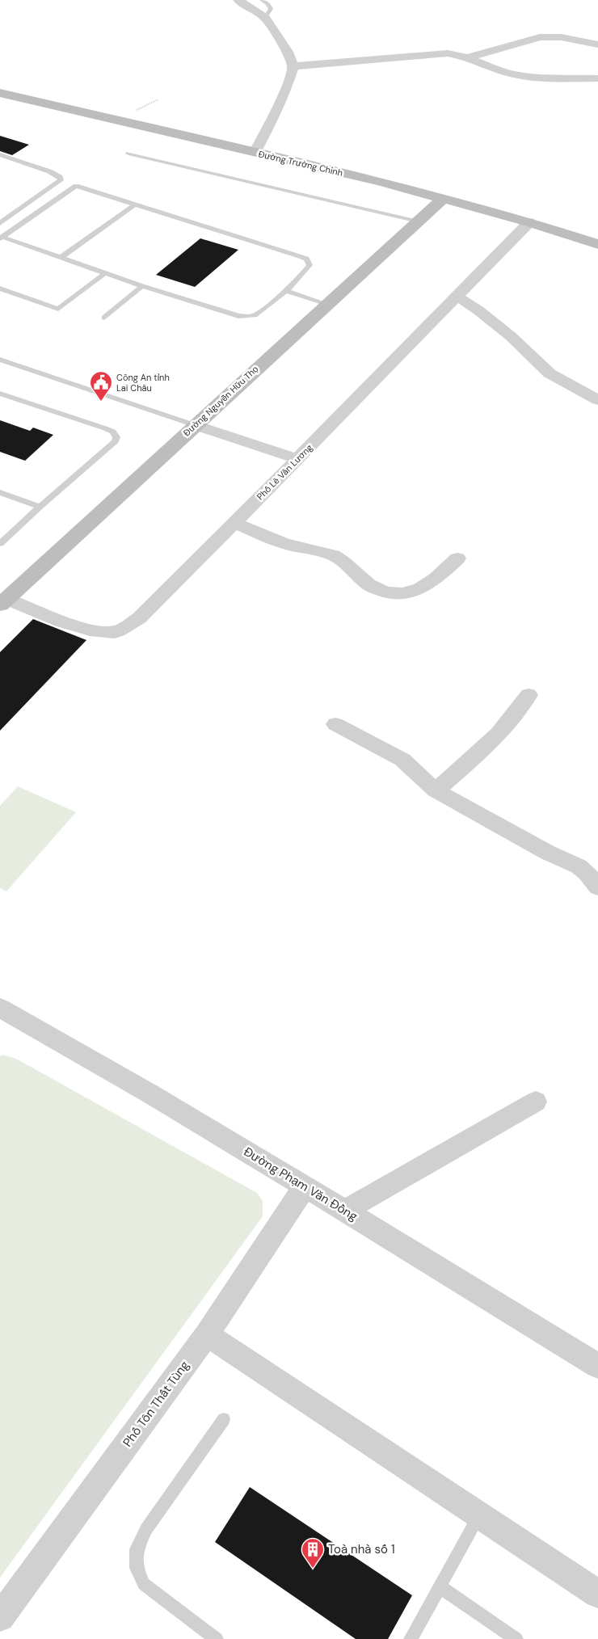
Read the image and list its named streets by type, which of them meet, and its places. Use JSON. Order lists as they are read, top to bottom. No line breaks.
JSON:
{"streets":{"street":["Đường Trường Chinh","Đường Nguyễn Hữu Thọ","Phố Lê Văn Lương","Đường Phạm Văn Đồng","Phố Tôn Thất Tùng"]},"crossings":[["Đường Trường Chinh","Đường Nguyễn Hữu Thọ"],["Đường Trường Chinh","Phố Lê Văn Lương"],["Đường Nguyễn Hữu Thọ","Phố Lê Văn Lương"],["Đường Phạm Văn Đồng","Phố Tôn Thất Tùng"]],"places":{"public building":["Công An tỉnh Lai Châu"],"building":["Toà nhà số 1"]}}
